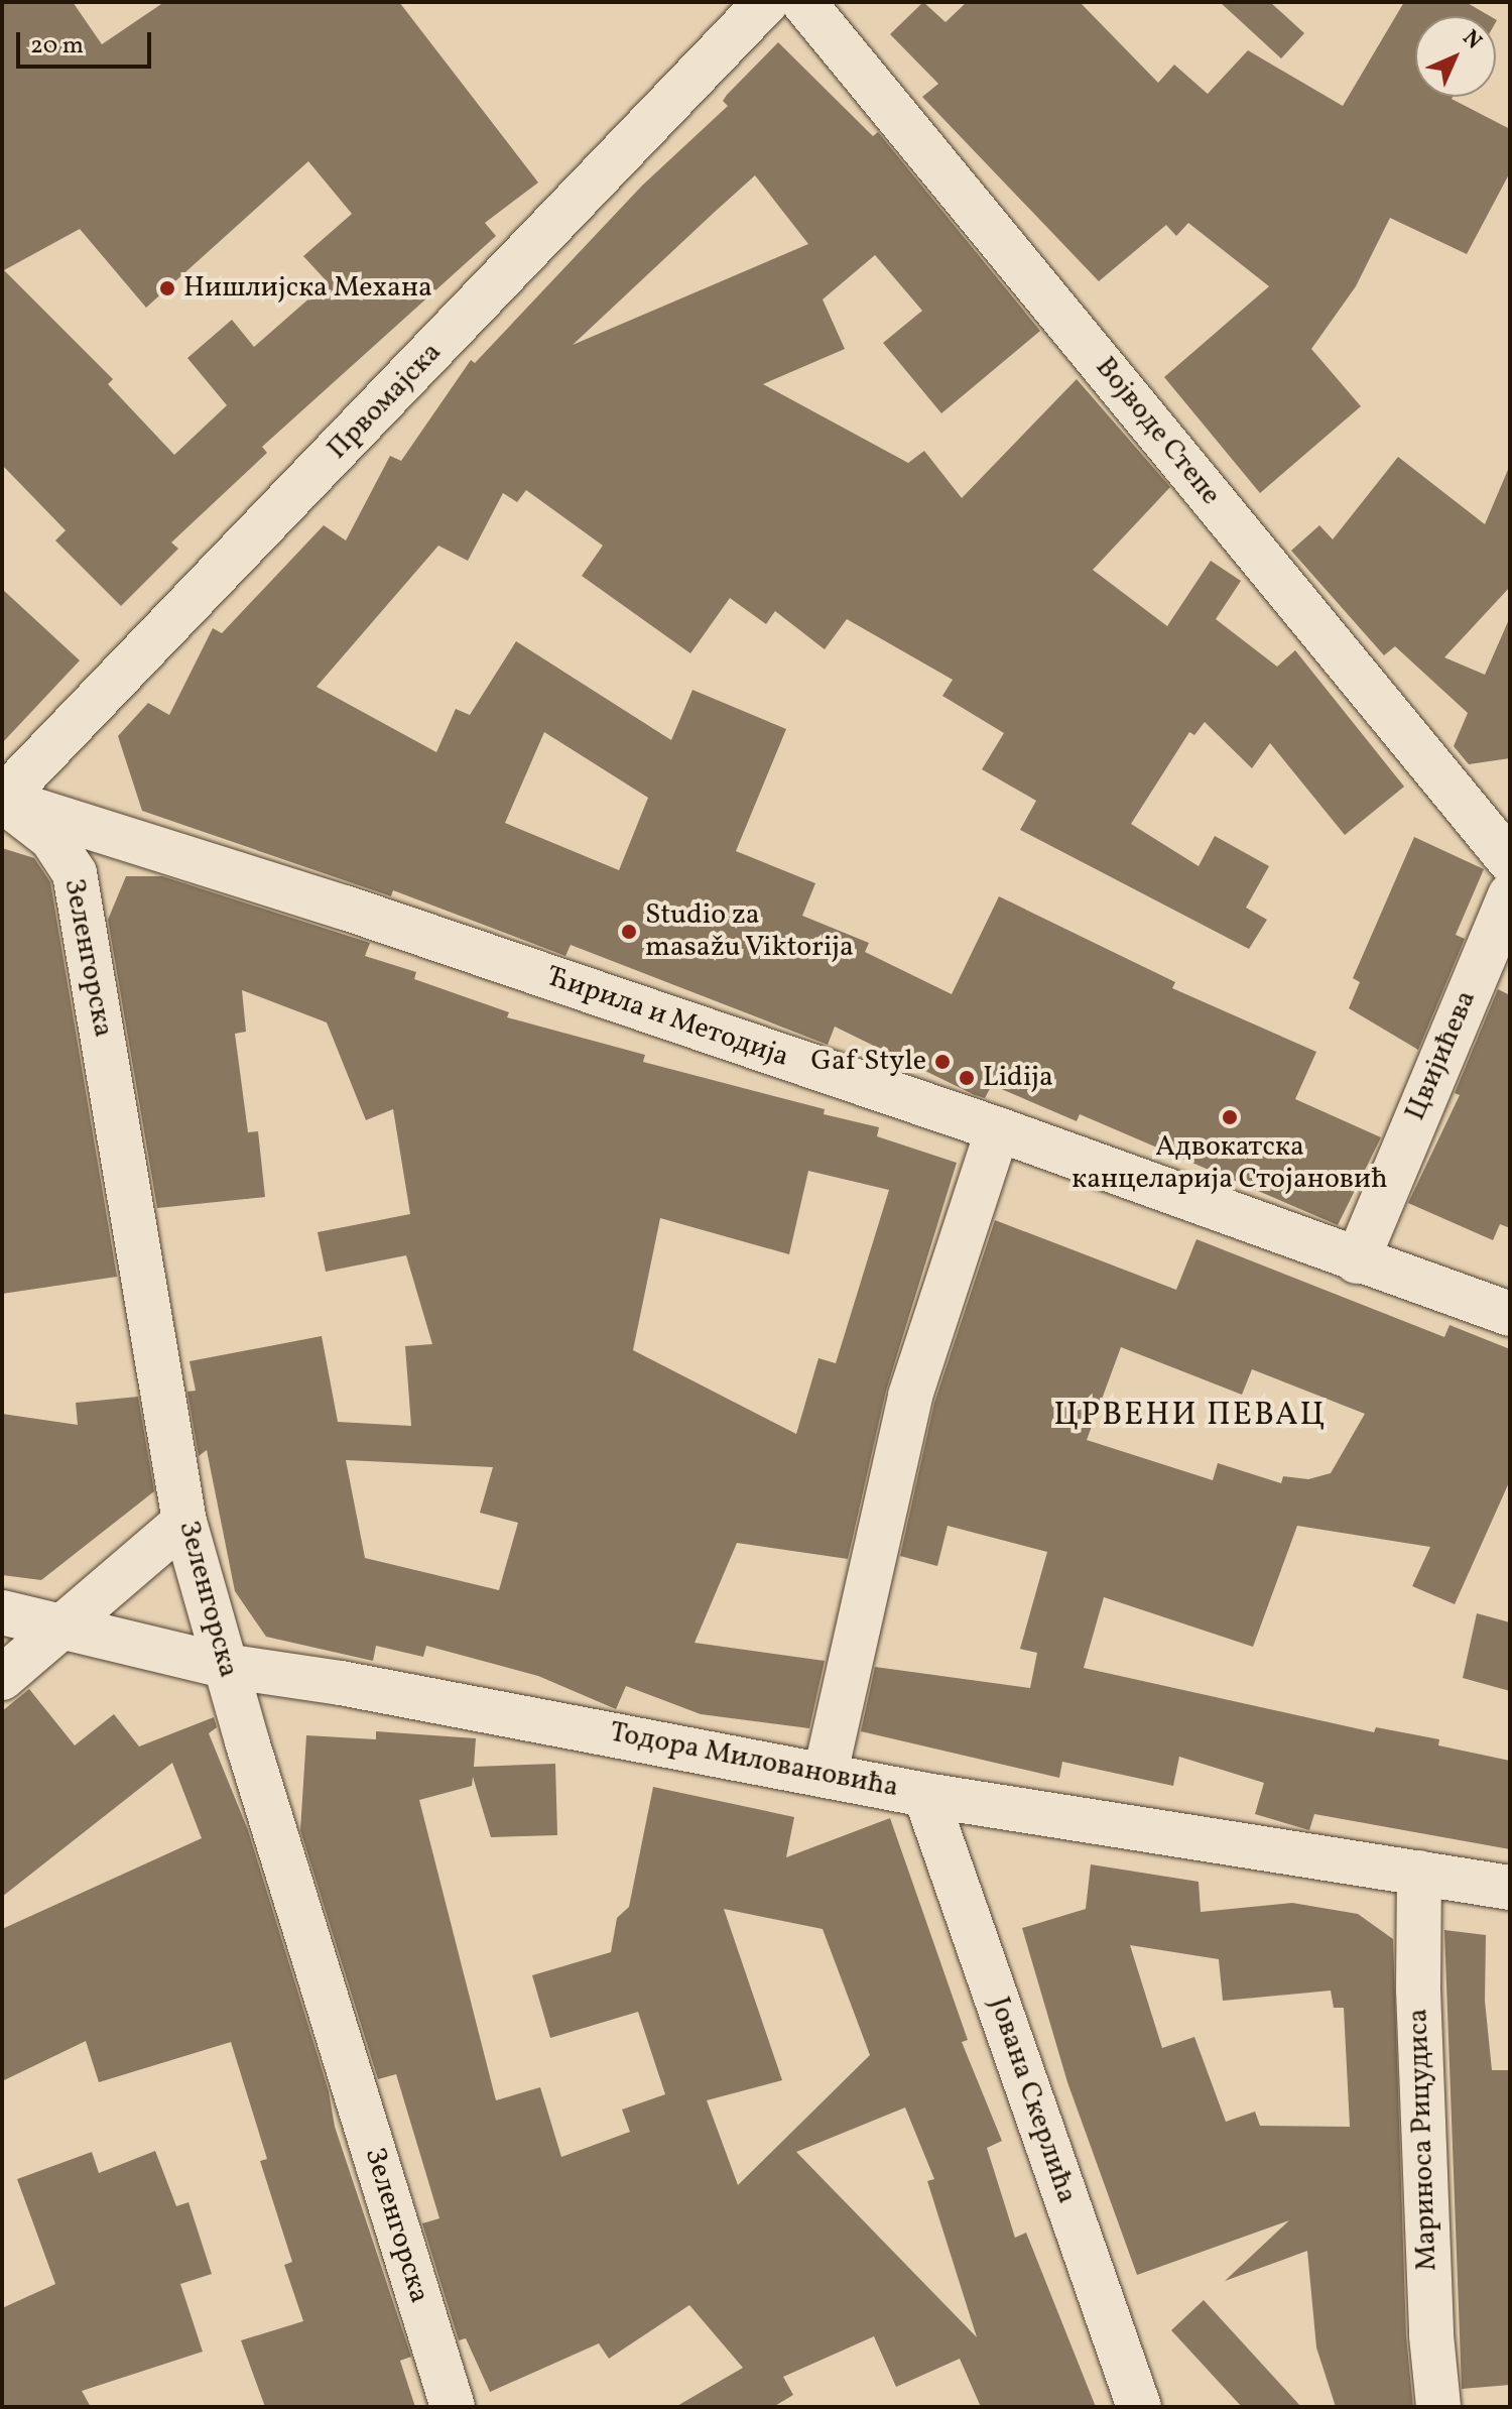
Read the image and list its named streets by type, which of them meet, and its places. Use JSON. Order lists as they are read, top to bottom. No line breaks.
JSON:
{"streets":{"street":["Првомајска","Војводе Степе","Зеленгорска","Ћирила и Методија","Цвијићева","Тодора Миловановића","Јована Скерлића","Мариноса Рицудиса"]},"crossings":[["Првомајска","Зеленгорска"],["Првомајска","Ћирила и Методија"],["Зеленгорска","Ћирила и Методија"],["Зеленгорска","Тодора Миловановића"],["Ћирила и Методија","Цвијићева"],["Тодора Миловановића","Јована Скерлића"],["Тодора Миловановића","Мариноса Рицудиса"]],"districts":["ЦРВЕНИ ПЕВАЦ"],"places":["Нишлијска Механа","Studio za masažu Viktorija","Gaf Style","Lidija","Адвокатска канцеларија Стојановић"],"scale_bar":"20 m","north":"top right"}
